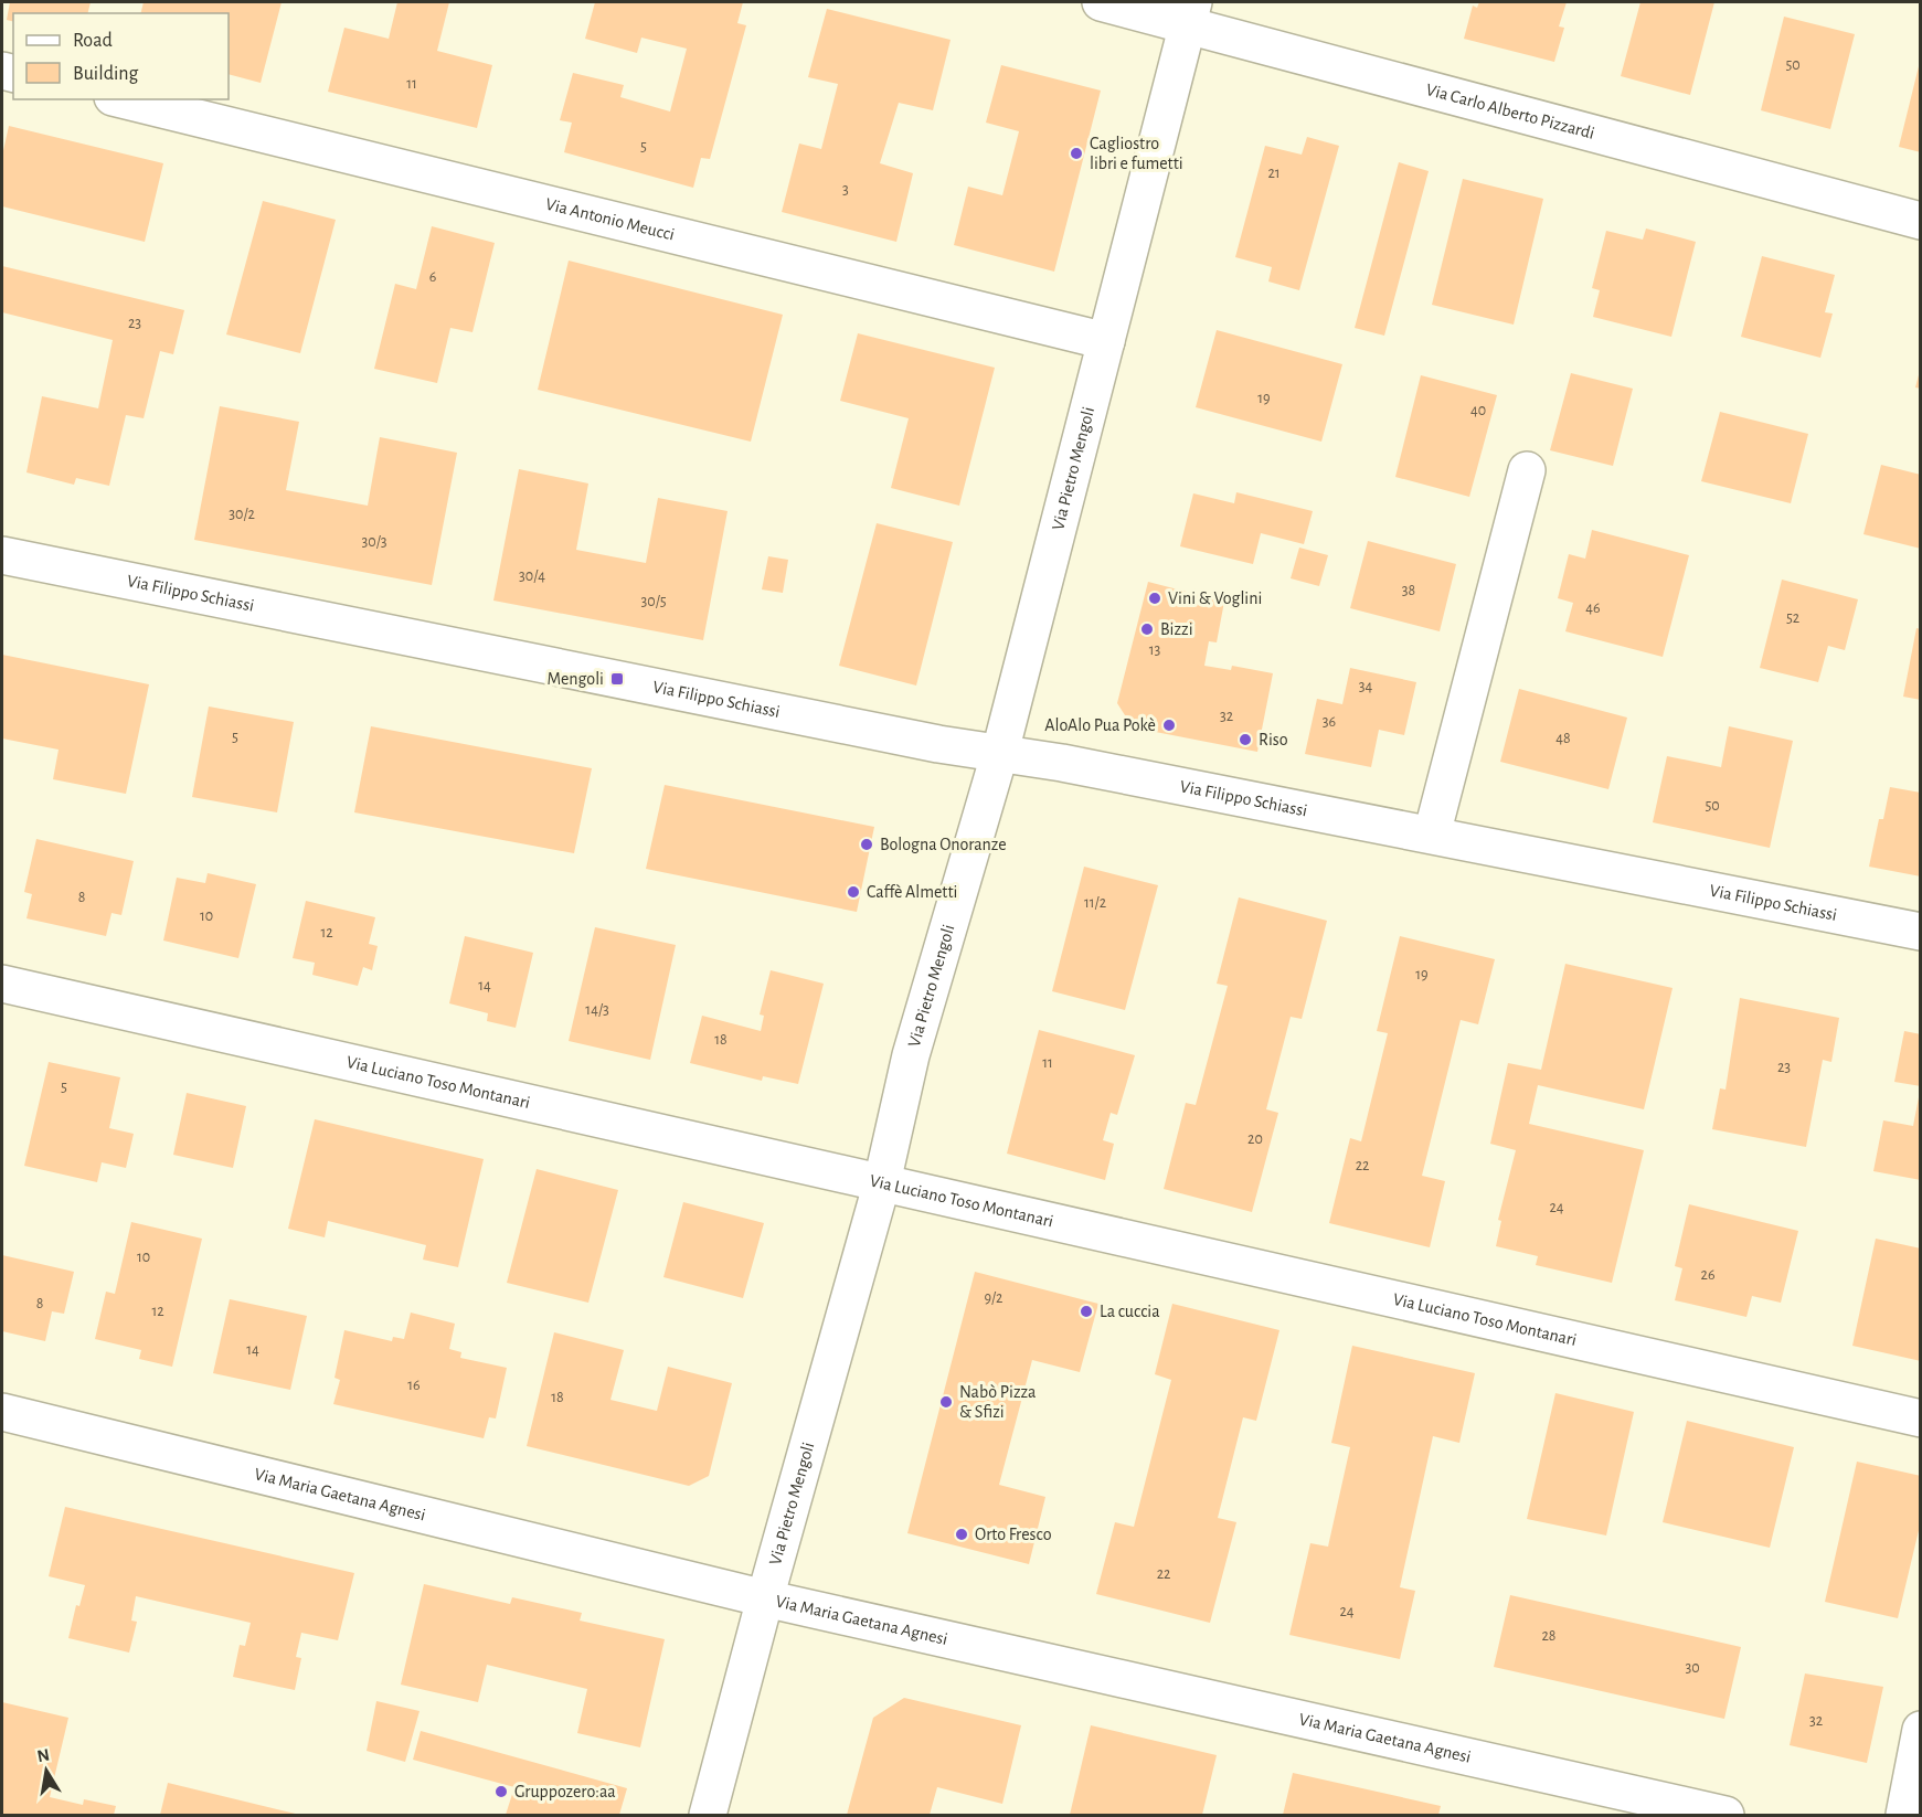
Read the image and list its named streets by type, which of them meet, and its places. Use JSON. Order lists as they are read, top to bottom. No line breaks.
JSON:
{"streets":{"street":["Via Carlo Alberto Pizzardi","Via Antonio Meucci","Via Pietro Mengoli","Via Filippo Schiassi","Via Luciano Toso Montanari","Via Maria Gaetana Agnesi"]},"crossings":[["Via Carlo Alberto Pizzardi","Via Pietro Mengoli"],["Via Antonio Meucci","Via Pietro Mengoli"],["Via Pietro Mengoli","Via Filippo Schiassi"],["Via Pietro Mengoli","Via Luciano Toso Montanari"],["Via Pietro Mengoli","Via Maria Gaetana Agnesi"]],"places":{"other":["Cagliostro libri e fumetti","Vini & Voglini","Bizzi","AloAlo Pua Pokè","Riso","Bologna Onoranze","Caffè Almetti","La cuccia","Nabò Pizza & Sfizi","Orto Fresco","Gruppozero:aa"],"transit":["Mengoli"]},"house_numbers":["50","11","5","21","3","6","23","19","40","30/2","30/3","30/4","38","30/5","46","52","13","34","32","36","5","48","50","8","11/2","10","12","19","14","14/3","18","11","23","5","20","22","24","10","26","9/2","8","12","14","16","18","22","24","28","30","32"],"legend":["Road","Building"],"north":"top"}
